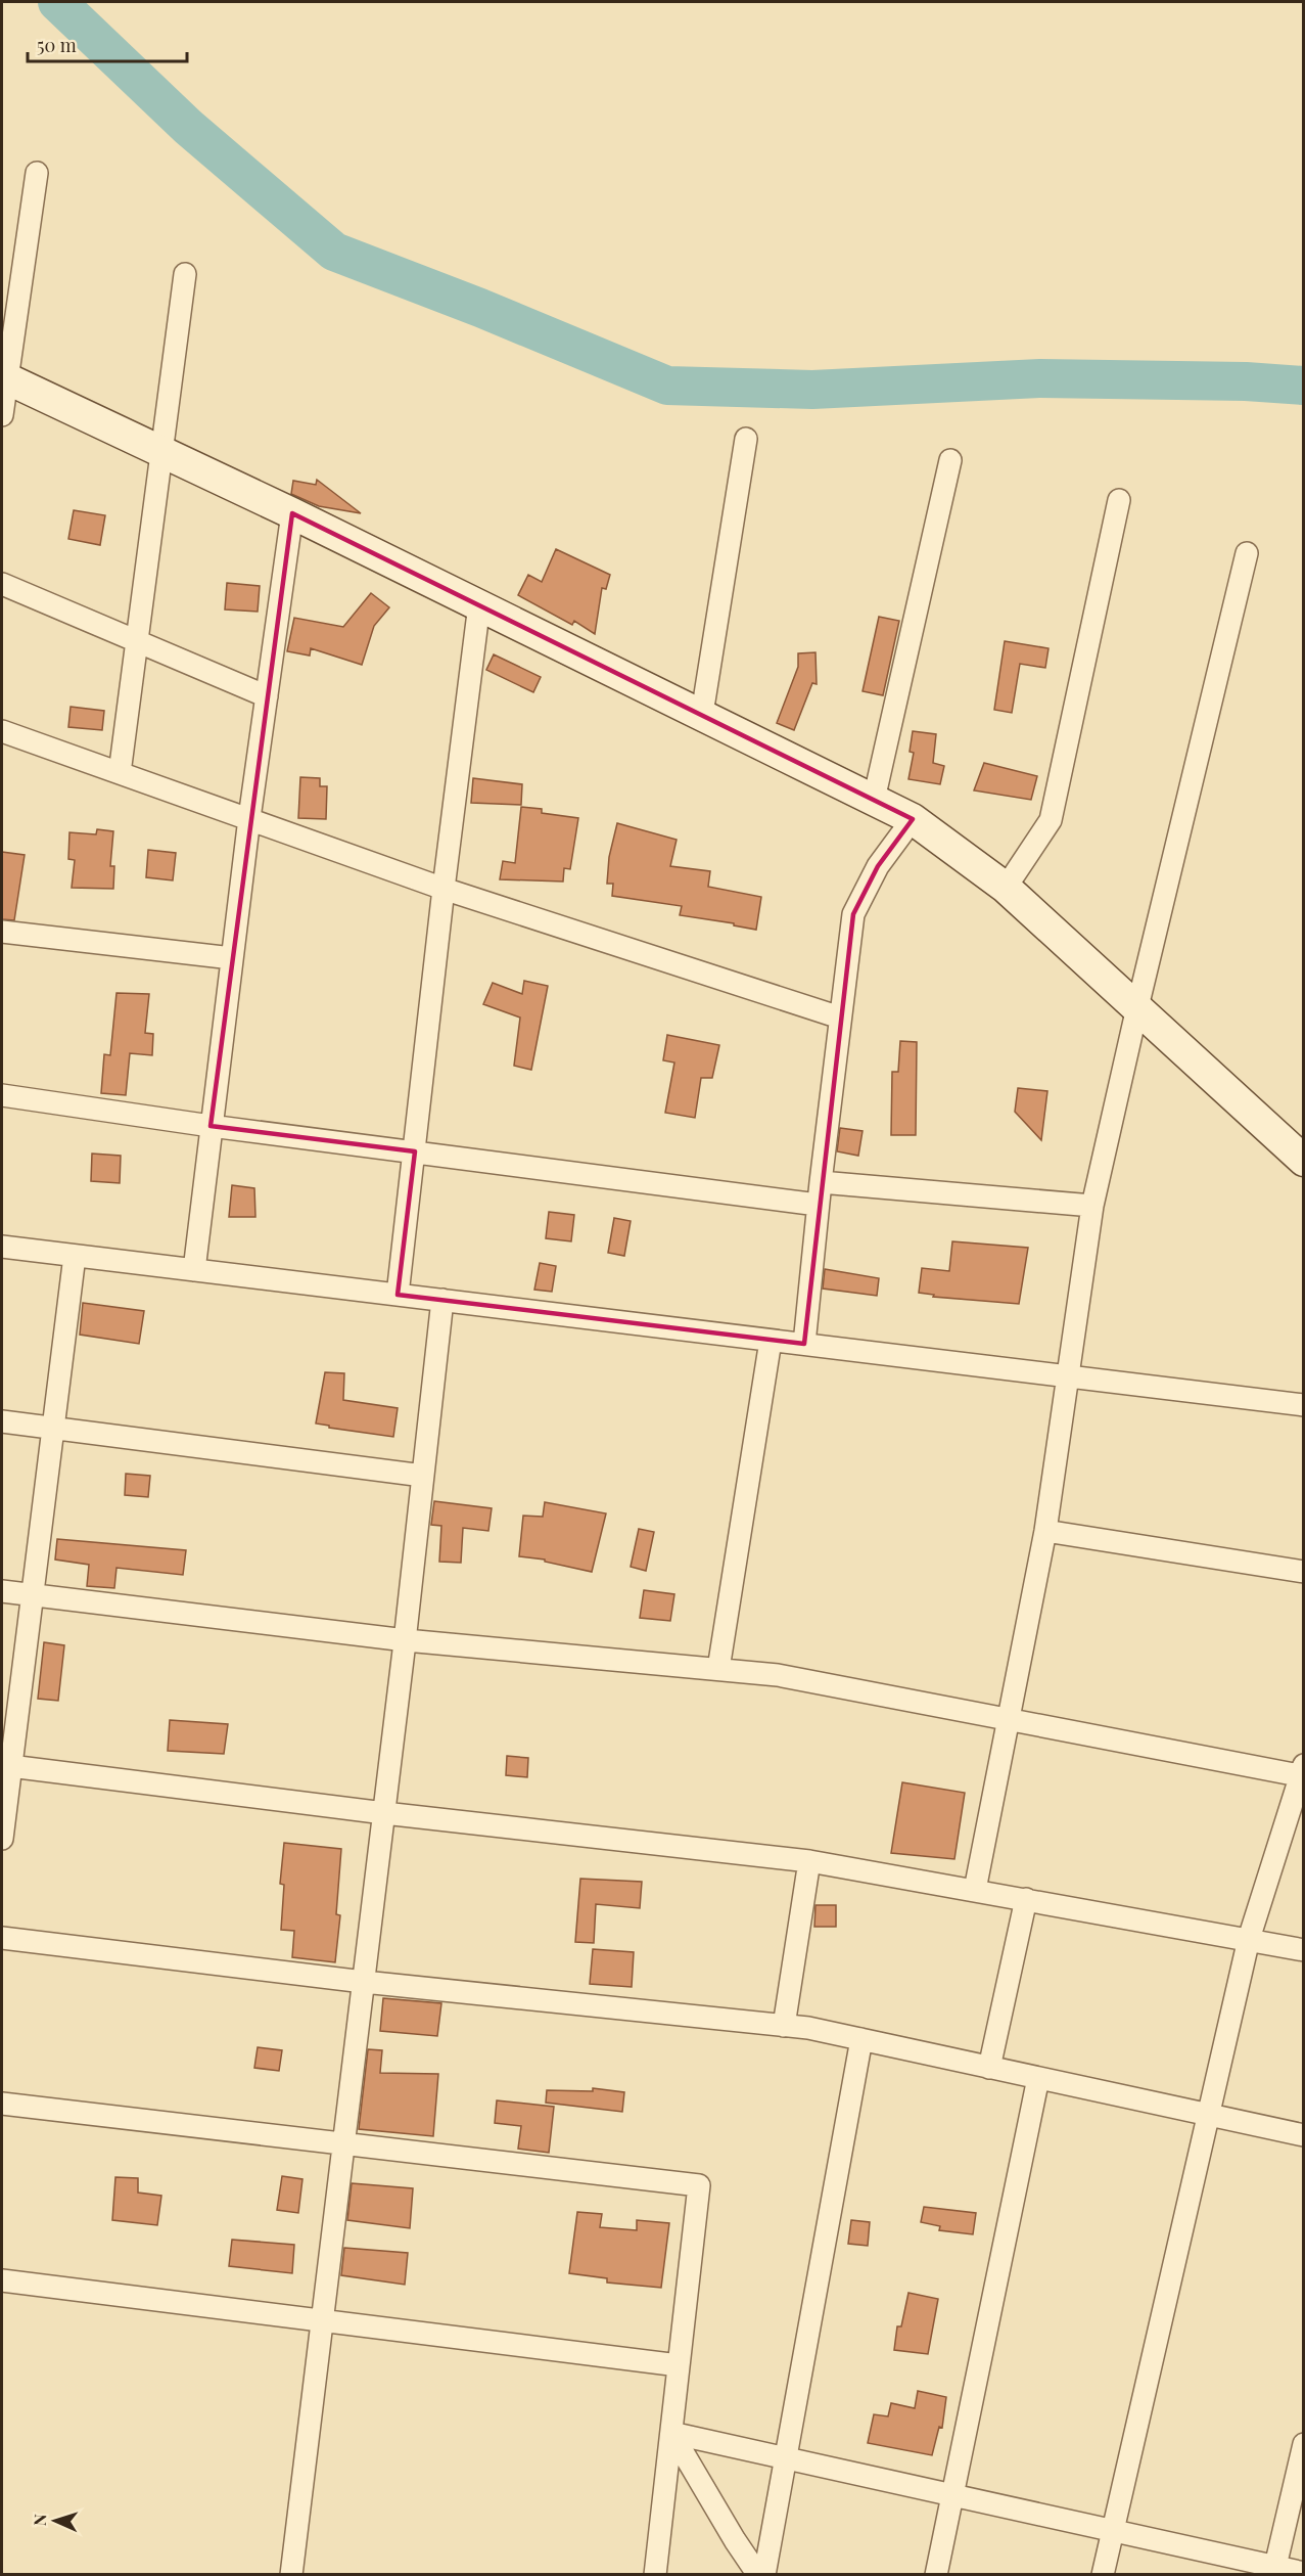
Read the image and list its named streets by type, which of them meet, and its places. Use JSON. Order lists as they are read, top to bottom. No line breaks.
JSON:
{"scale_bar":"50 m","north":"left"}
